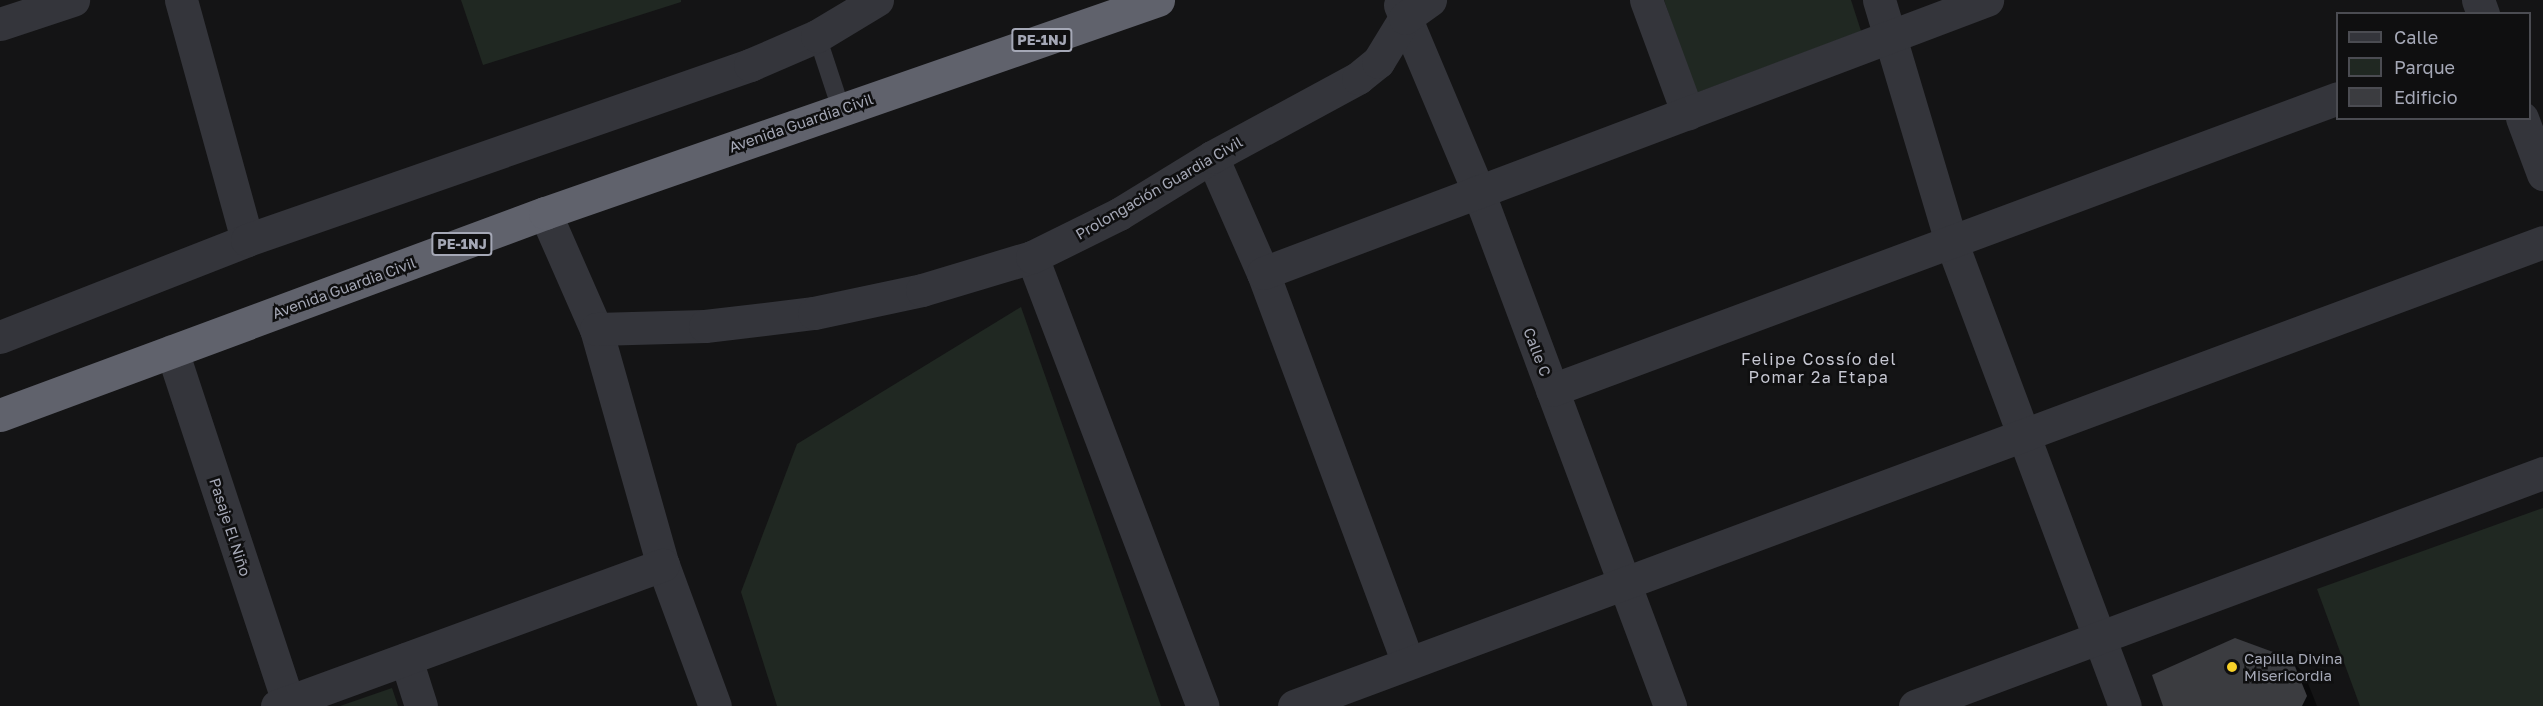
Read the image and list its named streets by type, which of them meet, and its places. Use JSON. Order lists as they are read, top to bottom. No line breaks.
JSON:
{"streets":{"highway":["PE-1NJ","Avenida Guardia Civil"],"street":["Prolongación Guardia Civil","Calle C","Pasaje El Niño"]},"crossings":[["Avenida Guardia Civil","Pasaje El Niño"],["Prolongación Guardia Civil","Calle C"]],"districts":["Felipe Cossío del Pomar 2ª Etapa"],"places":["Capilla Divina Misericordia"],"legend":["Calle","Parque","Edificio"]}
